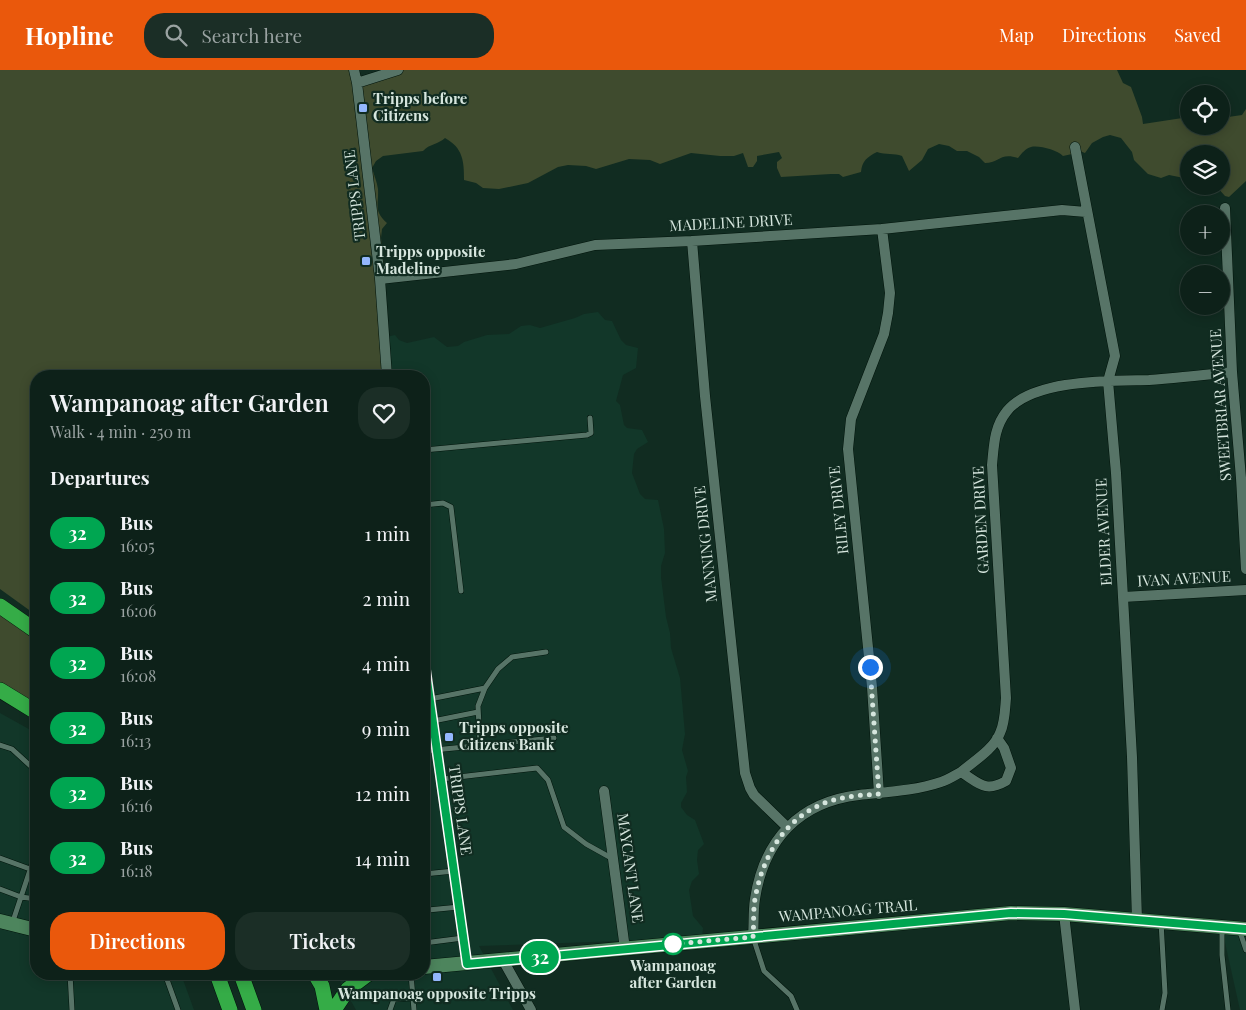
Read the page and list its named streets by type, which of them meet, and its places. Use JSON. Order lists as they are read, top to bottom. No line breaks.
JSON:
{"streets":{"main road":["WAMPANOAG TRAIL"],"street":["TRIPPS LANE","MADELINE DRIVE","SWEETBRIAR AVENUE","RILEY DRIVE","GARDEN DRIVE","ELDER AVENUE","MANNING DRIVE","IVAN AVENUE","MAYCANT LANE"]},"crossings":[["TRIPPS LANE","MADELINE DRIVE"],["TRIPPS LANE","WAMPANOAG TRAIL"],["MADELINE DRIVE","RILEY DRIVE"],["MADELINE DRIVE","ELDER AVENUE"],["MADELINE DRIVE","MANNING DRIVE"],["SWEETBRIAR AVENUE","GARDEN DRIVE"],["RILEY DRIVE","GARDEN DRIVE"],["GARDEN DRIVE","ELDER AVENUE"],["GARDEN DRIVE","MANNING DRIVE"],["GARDEN DRIVE","WAMPANOAG TRAIL"],["ELDER AVENUE","IVAN AVENUE"],["ELDER AVENUE","WAMPANOAG TRAIL"],["MAYCANT LANE","WAMPANOAG TRAIL"]],"places":{"transit":["Tripps before Citizens","Tripps opposite Madeline","Tripps opposite Citizens Bank","Wampanoag opposite Tripps"],"other":["Wampanoag after Garden"]},"lines":["bus line 32"],"page":{"header":"Hopline","search":"Search here","nav":["Map","Directions","Saved"],"on_map":"32","map_buttons":["+","−"],"heading":[["Wampanoag after Garden","Walk · 4 min · 250 m"],"Departures"],"list":[{"mark":"32","name":"Bus","note":"16:05","value":"1 min"},{"mark":"32","name":"Bus","note":"16:06","value":"2 min"},{"mark":"32","name":"Bus","note":"16:08","value":"4 min"},{"mark":"32","name":"Bus","note":"16:13","value":"9 min"},{"mark":"32","name":"Bus","note":"16:16","value":"12 min"},{"mark":"32","name":"Bus","note":"16:18","value":"14 min"}],"buttons":["Directions","Tickets"]}}
